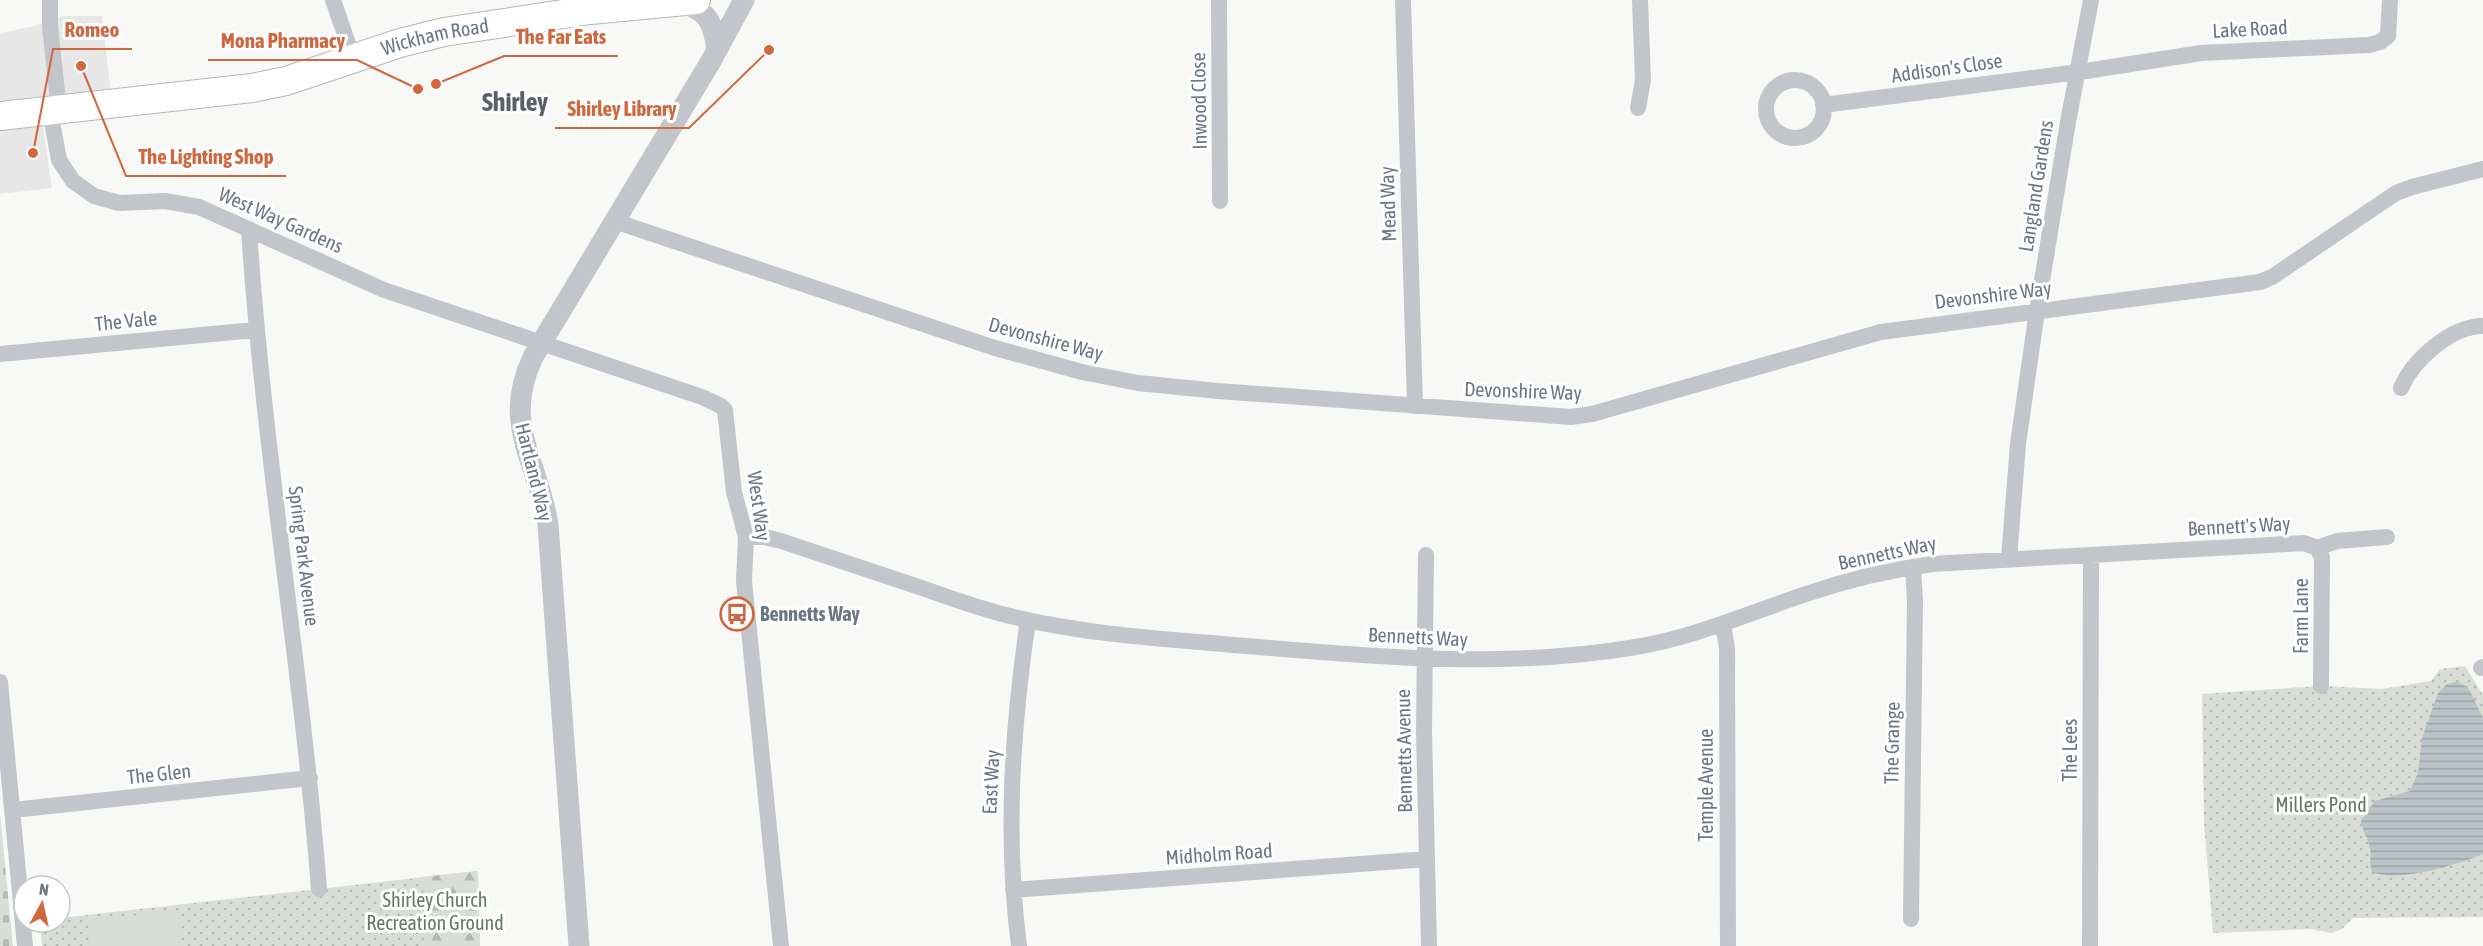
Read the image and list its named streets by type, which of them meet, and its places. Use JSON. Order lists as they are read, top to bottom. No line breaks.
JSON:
{"streets":{"highway":["Wickham Road"],"street":["Lake Road","Addison's Close","Inwood Close","Langland Gardens","Mead Way","West Way Gardens","Devonshire Way","The Vale","Hartland Way","West Way","Bennett's Way","Bennetts Way","Spring Park Avenue","Farm Lane","The Grange","The Lees","Bennetts Avenue","The Glen","East Way","Temple Avenue","Midholm Road"]},"crossings":[["Lake Road","Addison's Close"],["Lake Road","Langland Gardens"],["Wickham Road","West Way Gardens"],["Addison's Close","Langland Gardens"],["Langland Gardens","Devonshire Way"],["Langland Gardens","Bennetts Way"],["Mead Way","Devonshire Way"],["West Way Gardens","Hartland Way"],["West Way Gardens","West Way"],["West Way Gardens","Spring Park Avenue"],["Devonshire Way","Hartland Way"],["The Vale","Spring Park Avenue"],["Hartland Way","West Way"],["West Way","Bennetts Way"],["Bennett's Way","Bennetts Way"],["Bennett's Way","Farm Lane"],["Bennett's Way","The Lees"],["Bennetts Way","The Grange"],["Bennetts Way","The Lees"],["Bennetts Way","Bennetts Avenue"],["Bennetts Way","East Way"],["Bennetts Way","Temple Avenue"],["Spring Park Avenue","The Glen"],["Bennetts Avenue","Midholm Road"],["East Way","Midholm Road"]],"districts":["Shirley"],"parks":["Millers Pond","Shirley Church Recreation Ground"],"places":{"other":["Shirley Library","The Lighting Shop","The Far Eats","Mona Pharmacy","Romeo"],"bus stop":["Bennetts Way"]},"north":"top"}
